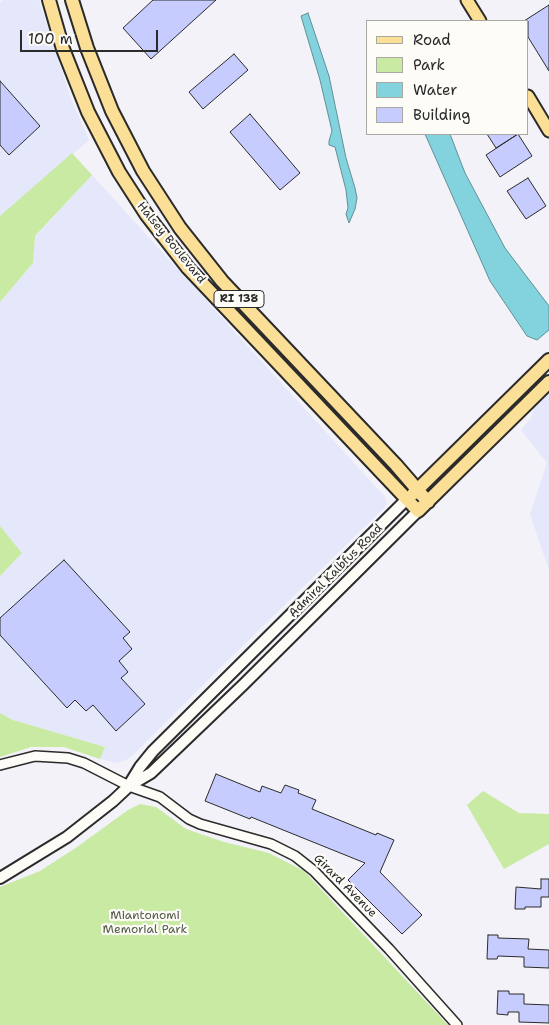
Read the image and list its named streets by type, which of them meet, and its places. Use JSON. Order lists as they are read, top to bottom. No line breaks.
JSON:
{"streets":{"highway":["Halsey Boulevard","RI 138","Admiral Kalbfus Road"],"street":["Girard Avenue"]},"crossings":[["Halsey Boulevard","Admiral Kalbfus Road"],["Admiral Kalbfus Road","Girard Avenue"]],"parks":["Miantonomi Memorial Park"],"legend":["Road","Park","Water","Building"],"scale_bar":"100 m"}
